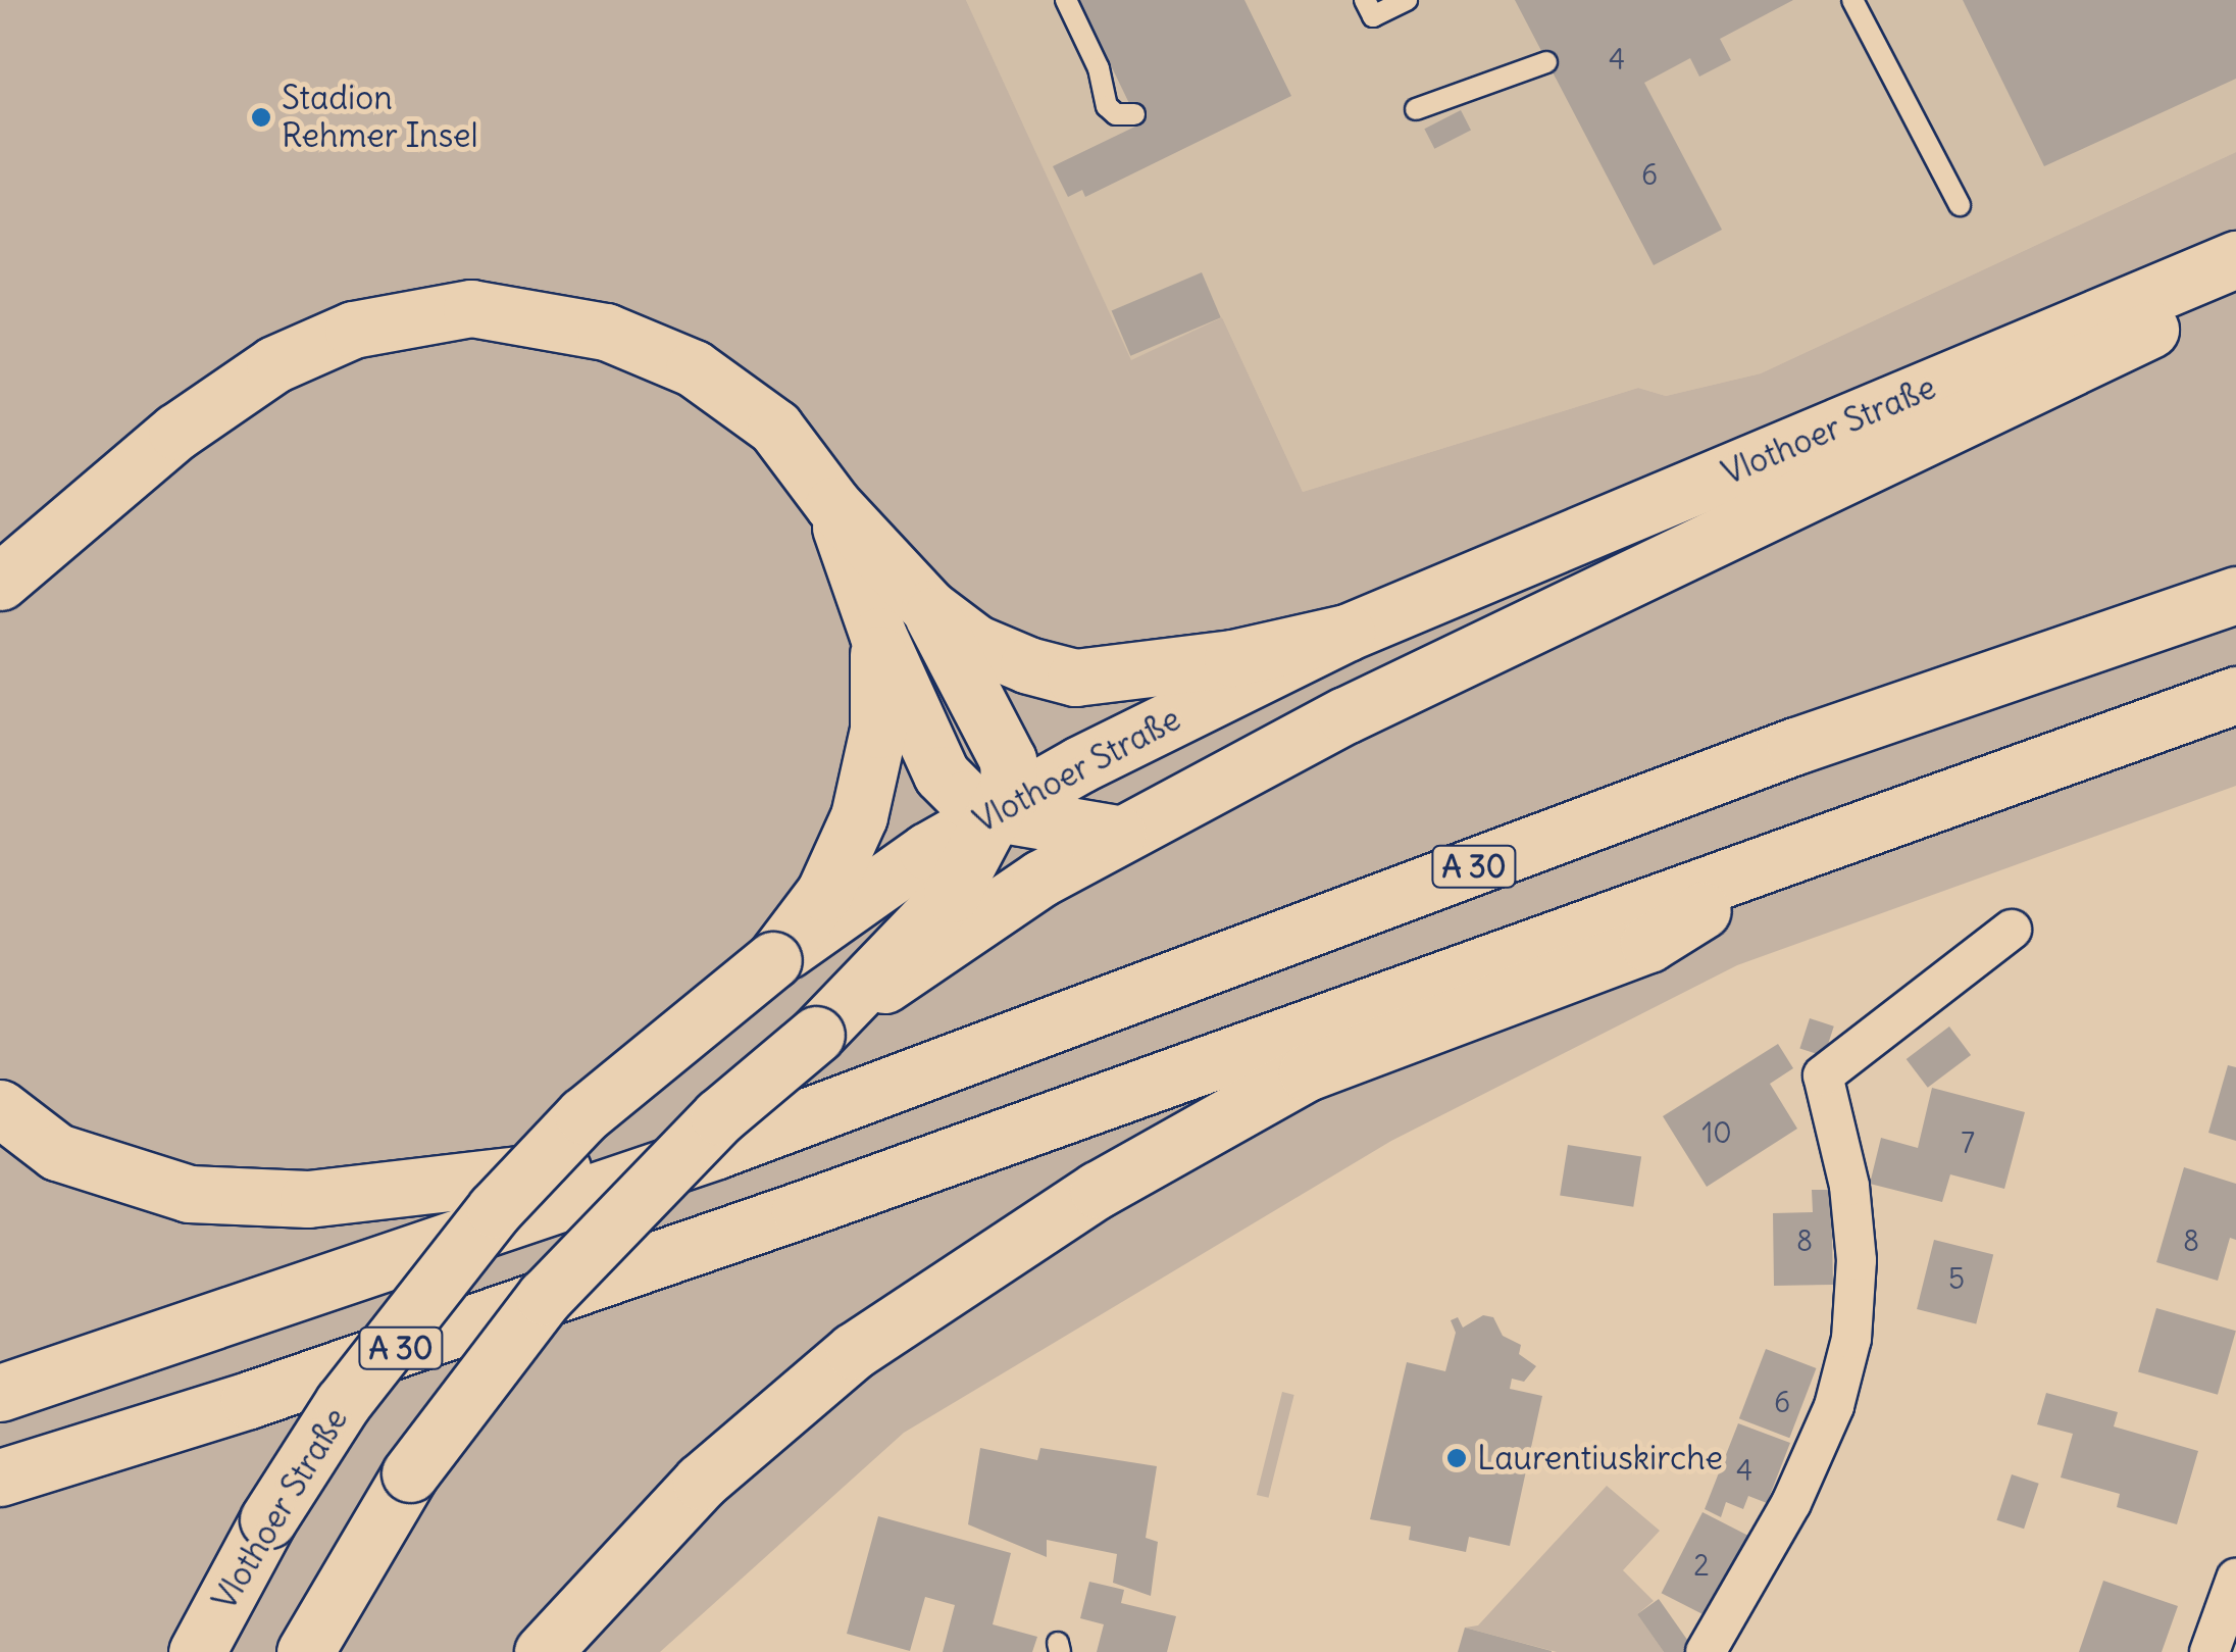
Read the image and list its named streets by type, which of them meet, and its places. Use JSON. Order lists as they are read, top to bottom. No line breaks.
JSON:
{"streets":{"main road":["Vlothoer Straße","A 30"]},"places":["Stadion Rehmer Insel","Laurentiuskirche"],"house_numbers":["4","6","10","7","8","8","5","6","4","2"]}
